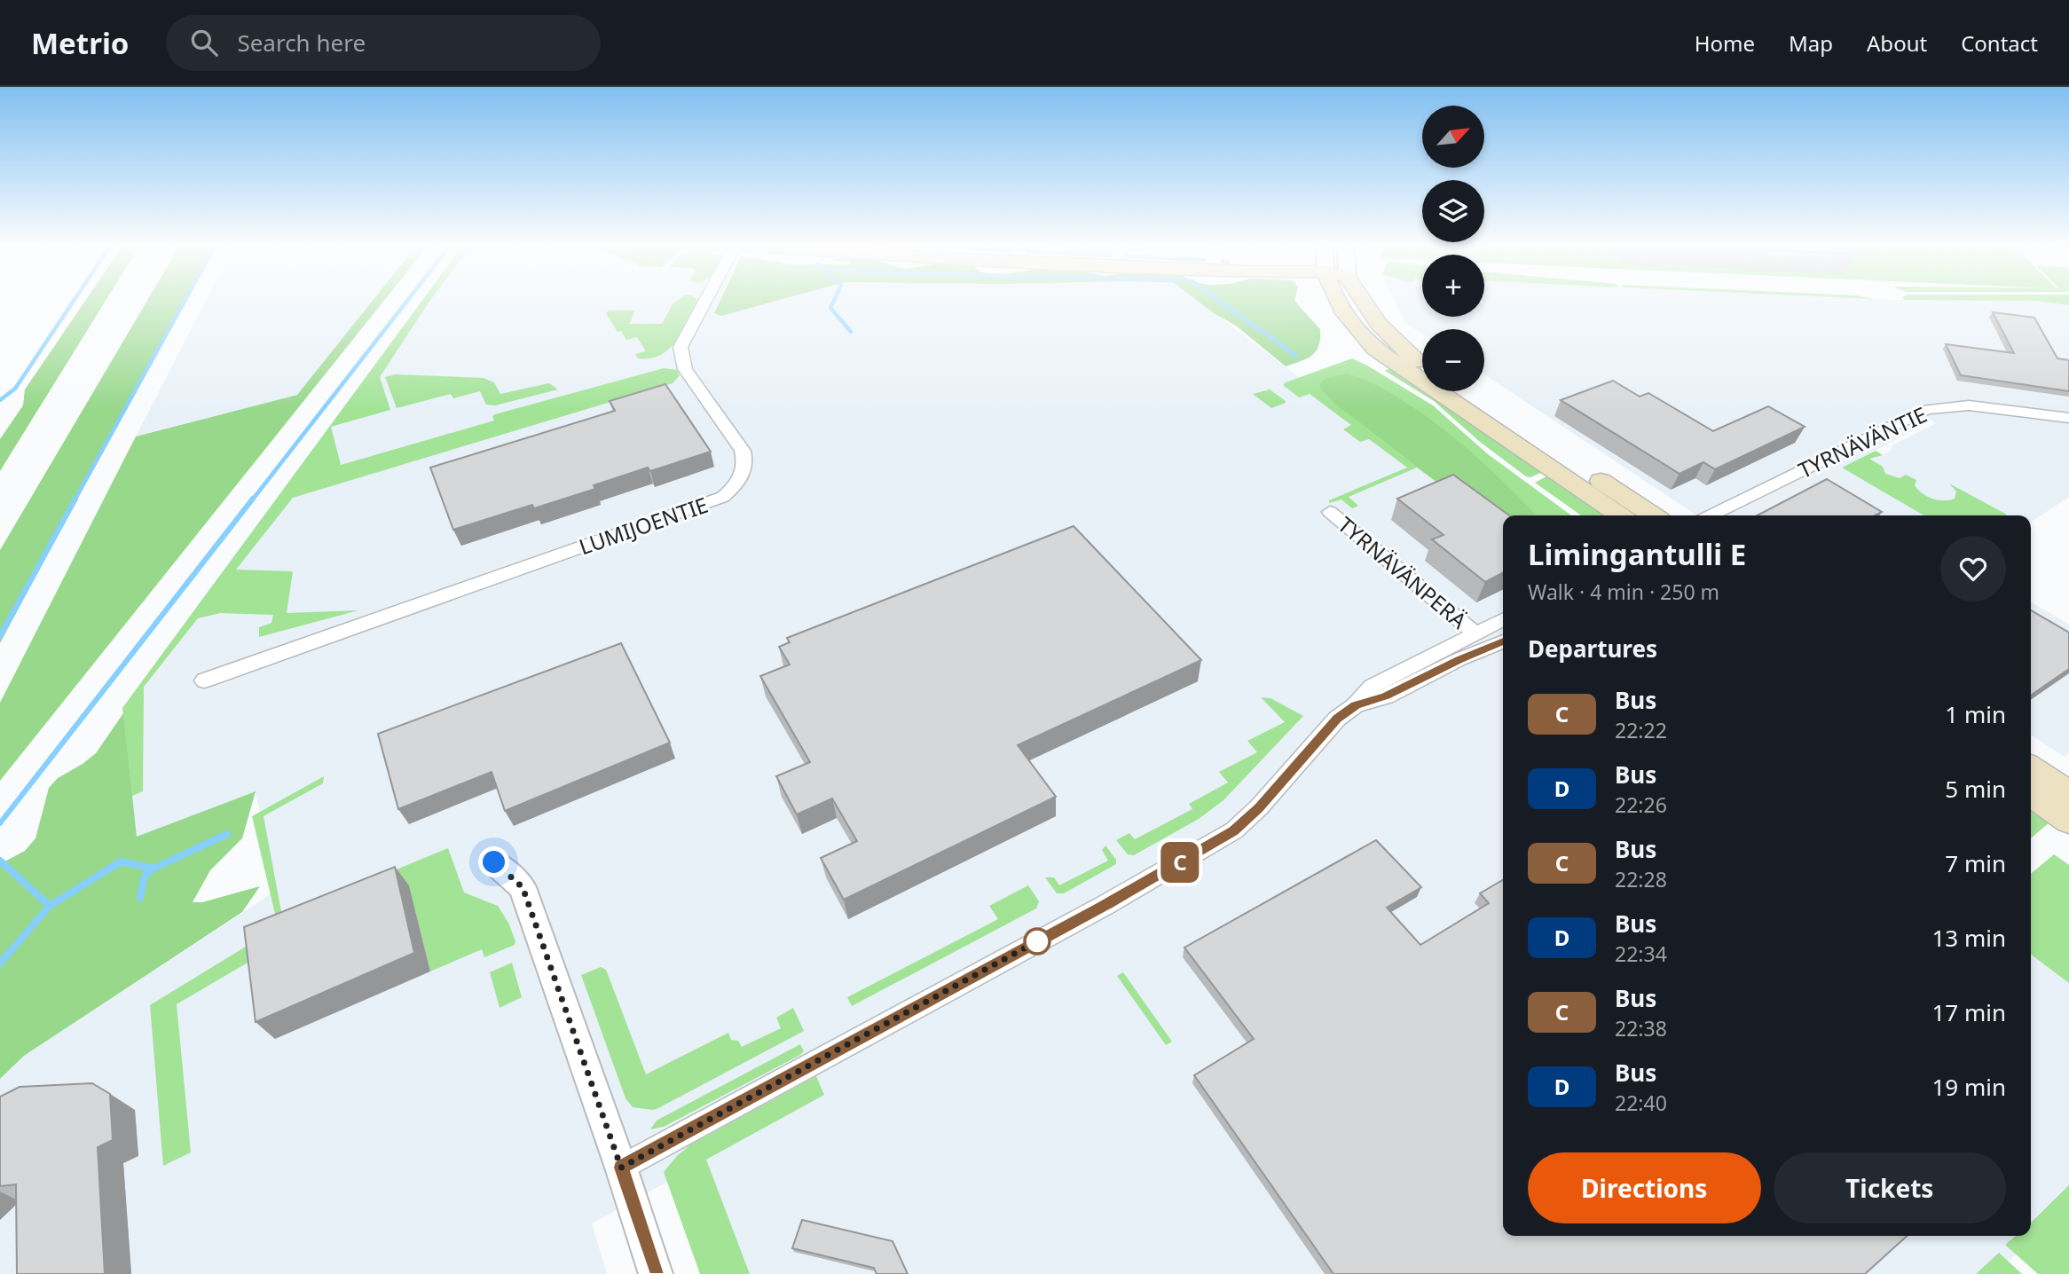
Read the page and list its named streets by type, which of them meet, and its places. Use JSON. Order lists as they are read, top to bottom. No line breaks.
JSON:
{"streets":{"street":["TYRNÄVÄNTIE","LUMIJOENTIE","TYRNÄVÄNPERÄ"]},"lines":["bus line C"],"north":"top right","page":{"header":"Metrio","search":"Search here","nav":["Home","Map","About","Contact"],"on_map":"C","map_buttons":["+","−"],"heading":[["Limingantulli E","Walk · 4 min · 250 m"],"Departures"],"list":[{"mark":"C","name":"Bus","note":"22:22","value":"1 min"},{"mark":"D","name":"Bus","note":"22:26","value":"5 min"},{"mark":"C","name":"Bus","note":"22:28","value":"7 min"},{"mark":"D","name":"Bus","note":"22:34","value":"13 min"},{"mark":"C","name":"Bus","note":"22:38","value":"17 min"},{"mark":"D","name":"Bus","note":"22:40","value":"19 min"}],"buttons":["Directions","Tickets"]}}
